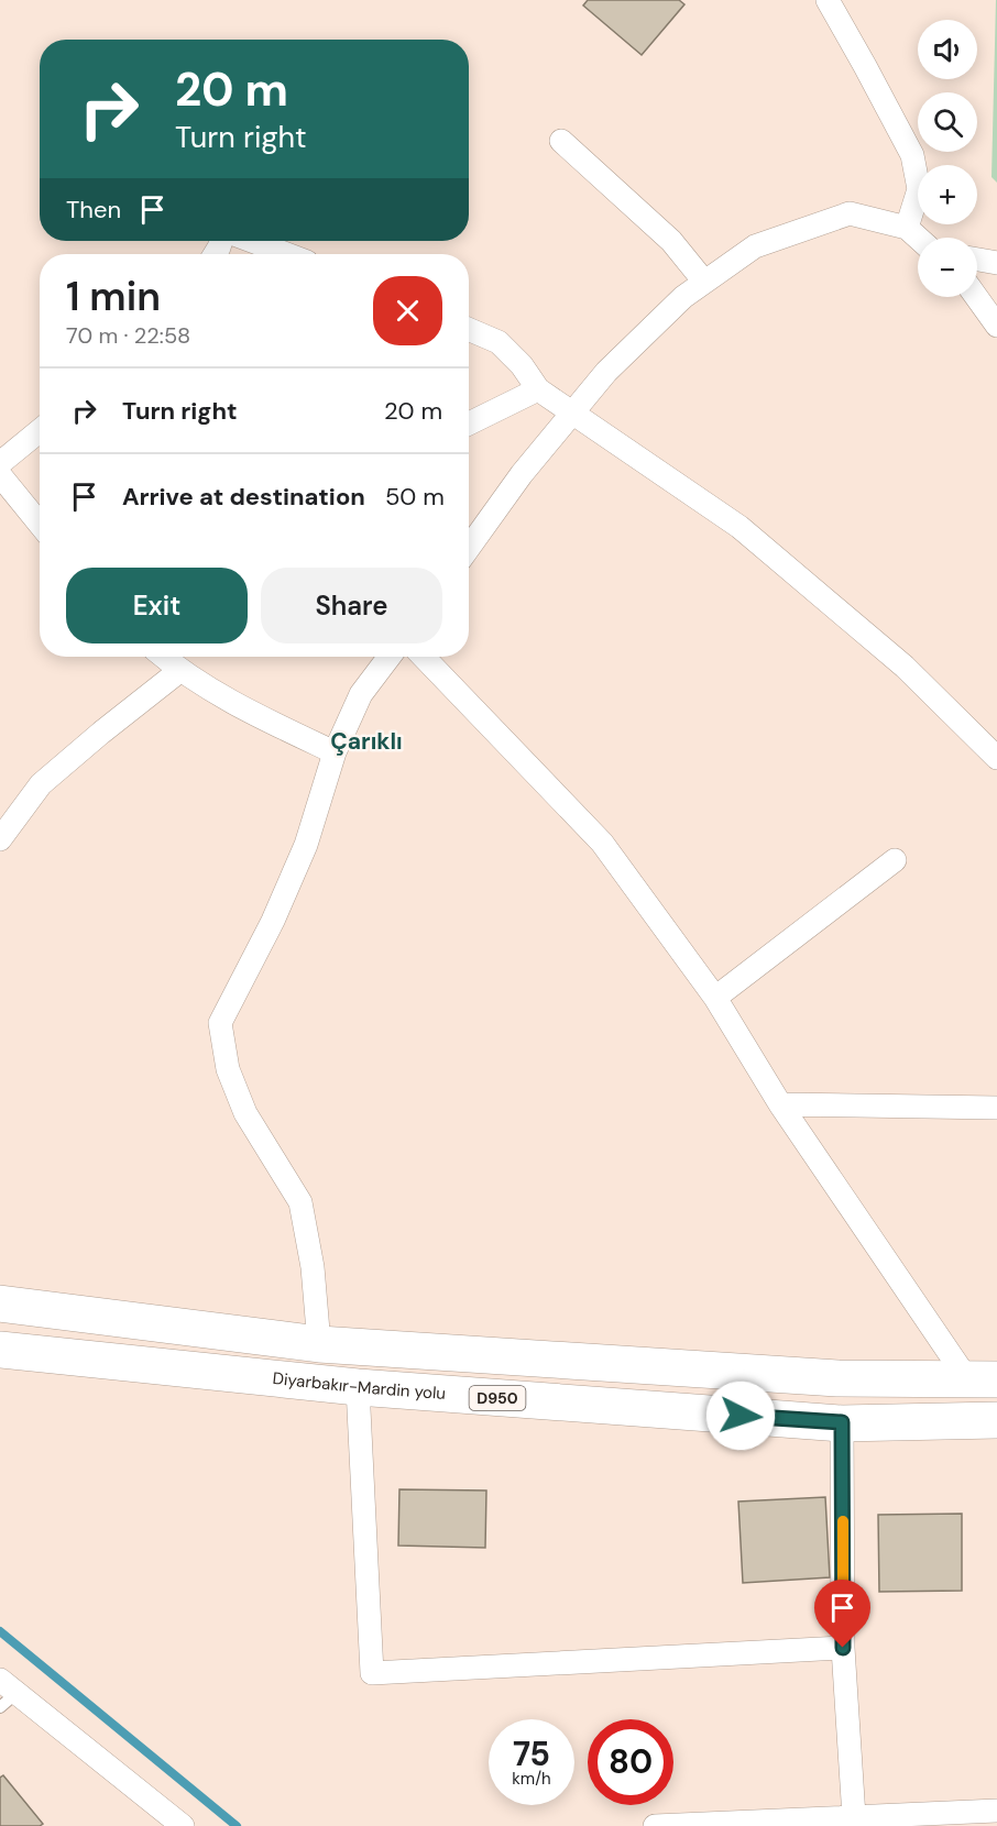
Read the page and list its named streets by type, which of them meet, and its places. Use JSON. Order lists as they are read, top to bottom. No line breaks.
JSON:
{"streets":{"highway":["Diyarbakır-Mardin yolu","D950"]},"districts":["Çarıklı"],"page":{"map_buttons":["+","−"],"turn":["20 m","Turn right"],"then":"Then","heading":["1 min","70 m · 22:58"],"list":[{"name":"Turn right","value":"20 m"},{"name":"Arrive at destination","value":"50 m"}],"buttons":["Exit","Share"],"speed":"75 km/h","limit":"80"}}
